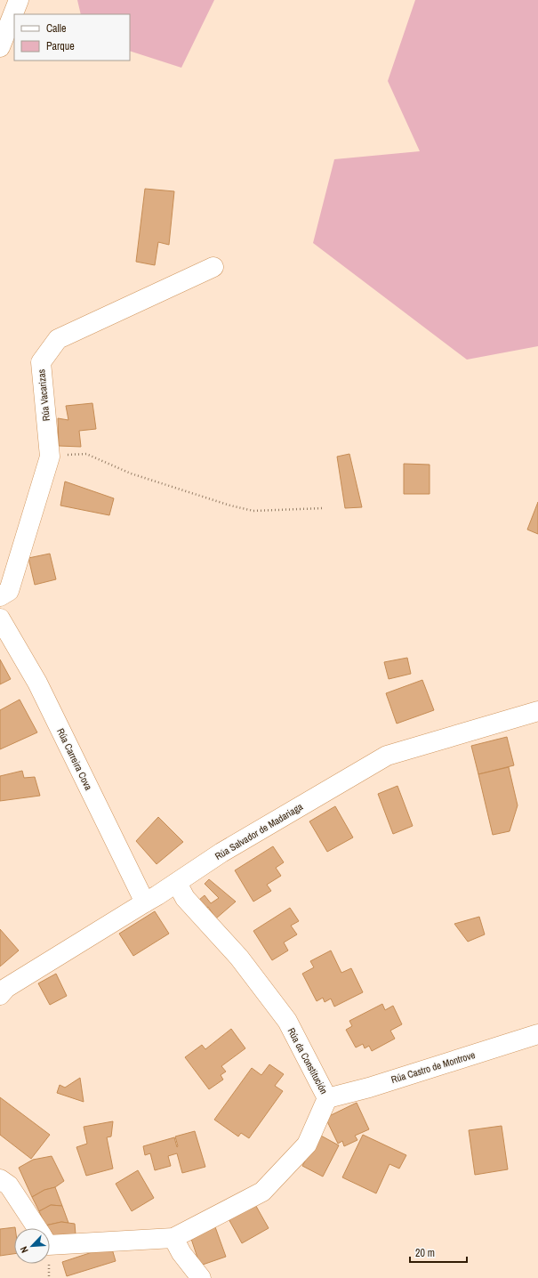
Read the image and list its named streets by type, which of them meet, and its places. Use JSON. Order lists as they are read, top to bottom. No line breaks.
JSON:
{"streets":{"street":["Rúa Vacarizas","Rúa Carreira Cova","Rúa Salvador de Madariaga","Rúa da Constitución","Rúa Castro de Montrove"]},"crossings":[["Rúa Carreira Cova","Rúa Salvador de Madariaga"],["Rúa Salvador de Madariaga","Rúa da Constitución"],["Rúa da Constitución","Rúa Castro de Montrove"]],"legend":["Calle","Parque"],"scale_bar":"20 m","north":"bottom left"}
